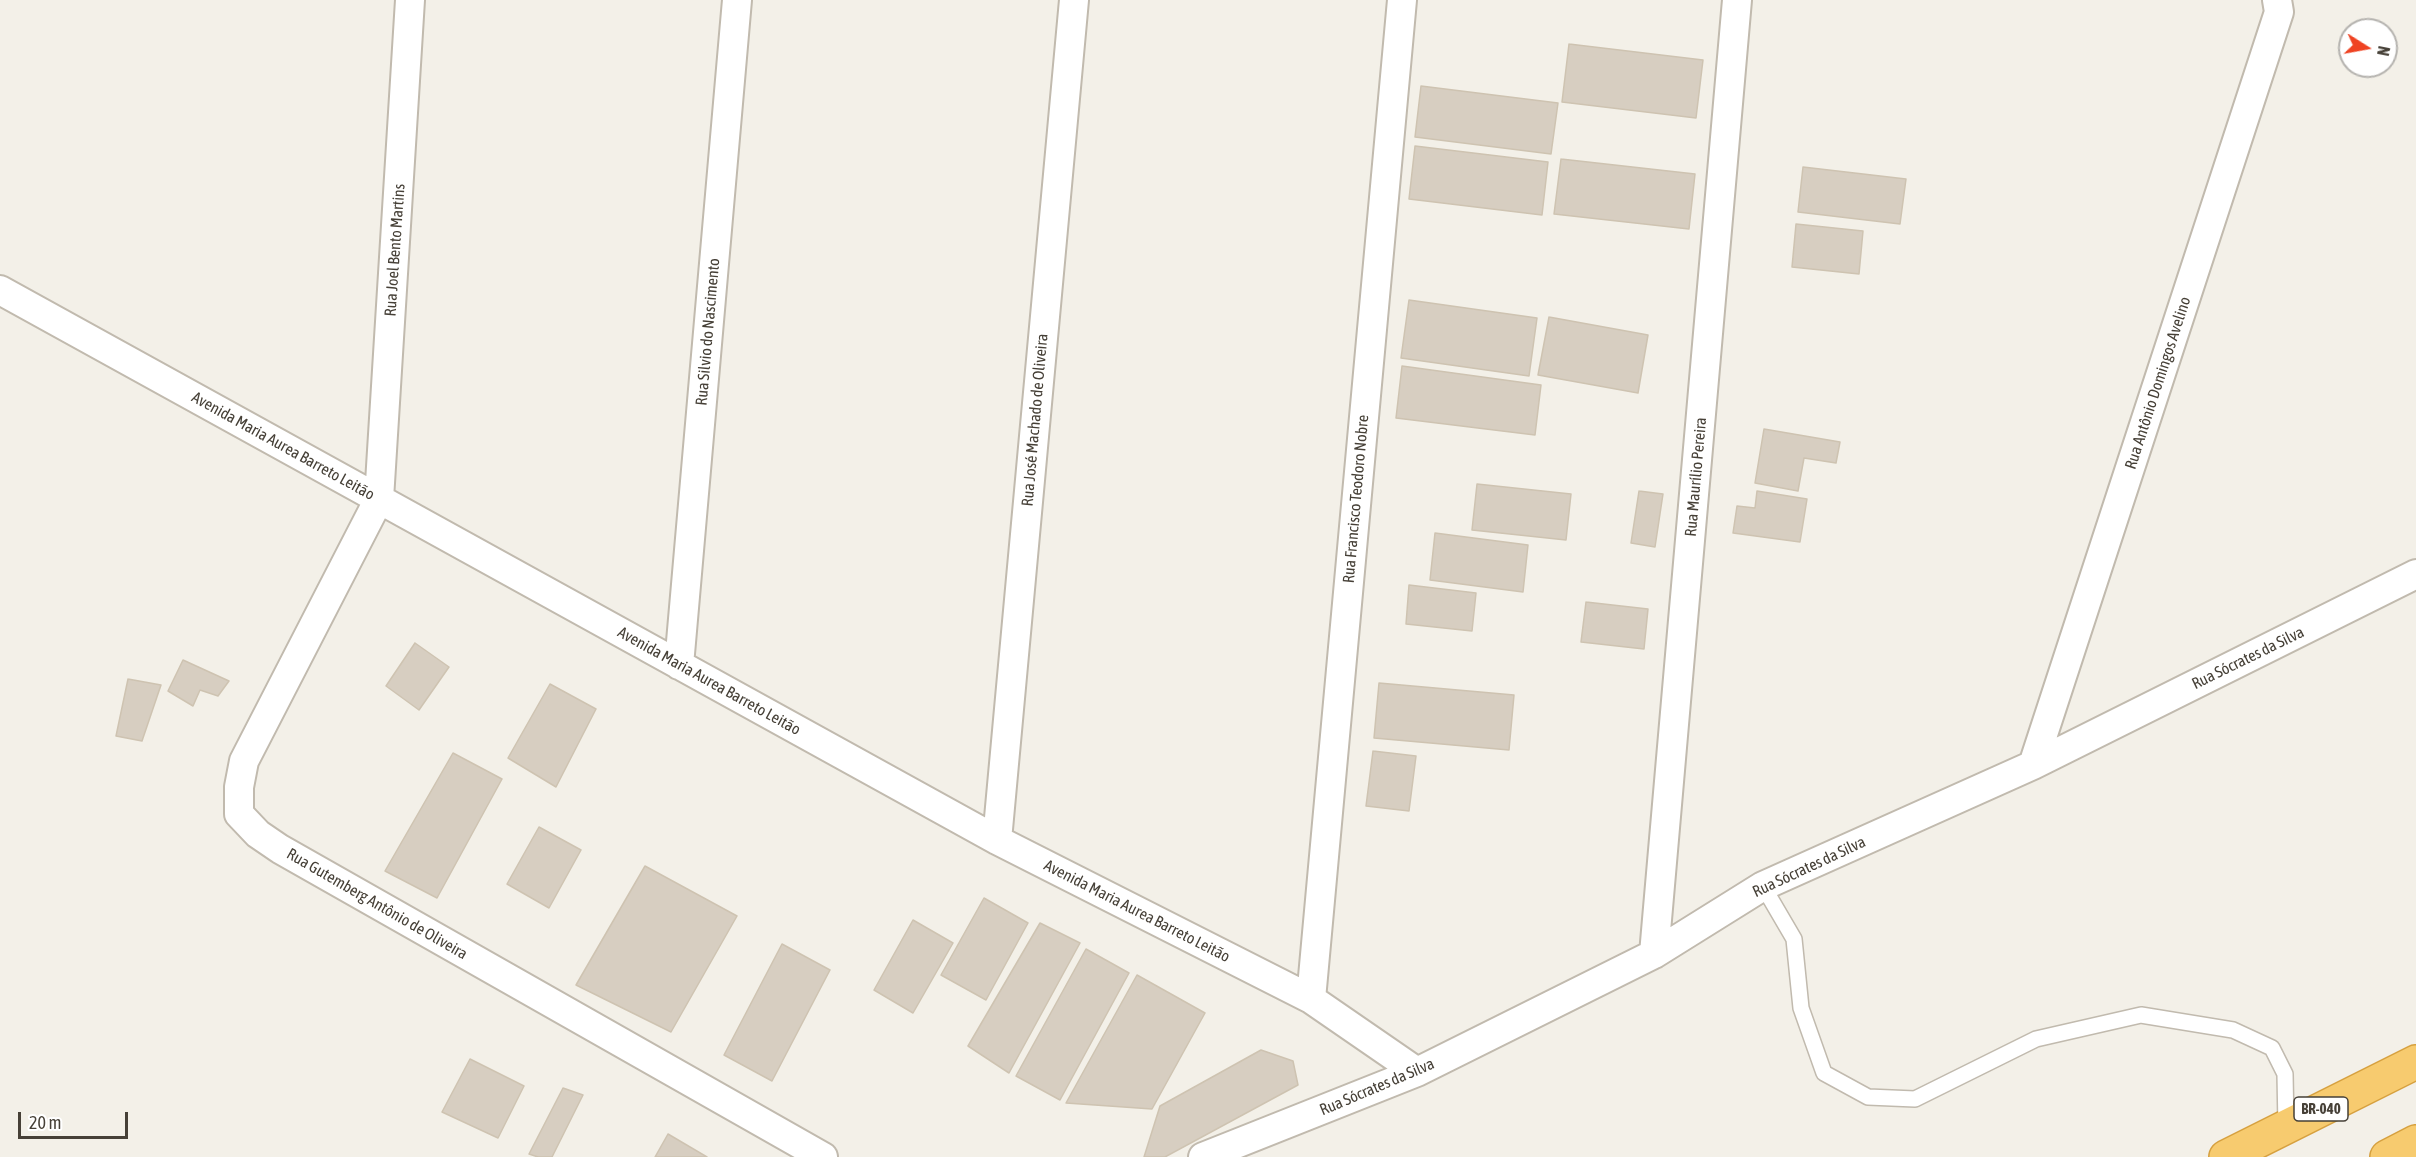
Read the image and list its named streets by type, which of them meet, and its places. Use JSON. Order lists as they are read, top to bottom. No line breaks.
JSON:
{"streets":{"highway":["BR-040"],"street":["Rua Joel Bento Martins","Rua Silvio do Nascimento","Rua Antônio Domingos Avelino","Rua José Machado de Oliveira","Avenida Maria Aurea Barreto Leitão","Rua Maurílio Pereira","Rua Francisco Teodoro Nobre","Rua Sócrates da Silva","Rua Gutemberg Antônio de Oliveira"]},"crossings":[["Rua Joel Bento Martins","Avenida Maria Aurea Barreto Leitão"],["Rua Joel Bento Martins","Rua Gutemberg Antônio de Oliveira"],["Rua Silvio do Nascimento","Avenida Maria Aurea Barreto Leitão"],["Rua Antônio Domingos Avelino","Rua Sócrates da Silva"],["Rua José Machado de Oliveira","Avenida Maria Aurea Barreto Leitão"],["Avenida Maria Aurea Barreto Leitão","Rua Francisco Teodoro Nobre"],["Avenida Maria Aurea Barreto Leitão","Rua Sócrates da Silva"],["Avenida Maria Aurea Barreto Leitão","Rua Gutemberg Antônio de Oliveira"],["Rua Maurílio Pereira","Rua Sócrates da Silva"]],"scale_bar":"20 m","north":"right"}
